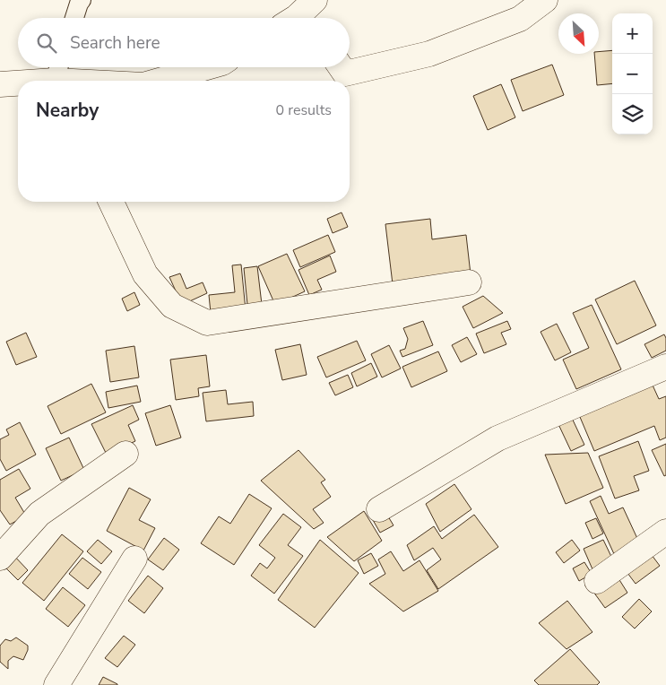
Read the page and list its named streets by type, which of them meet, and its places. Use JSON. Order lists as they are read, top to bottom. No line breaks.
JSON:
{"north":"bottom right","page":{"map_buttons":["+","−"],"search":"Search here","heading":["Nearby","0 results"]}}
